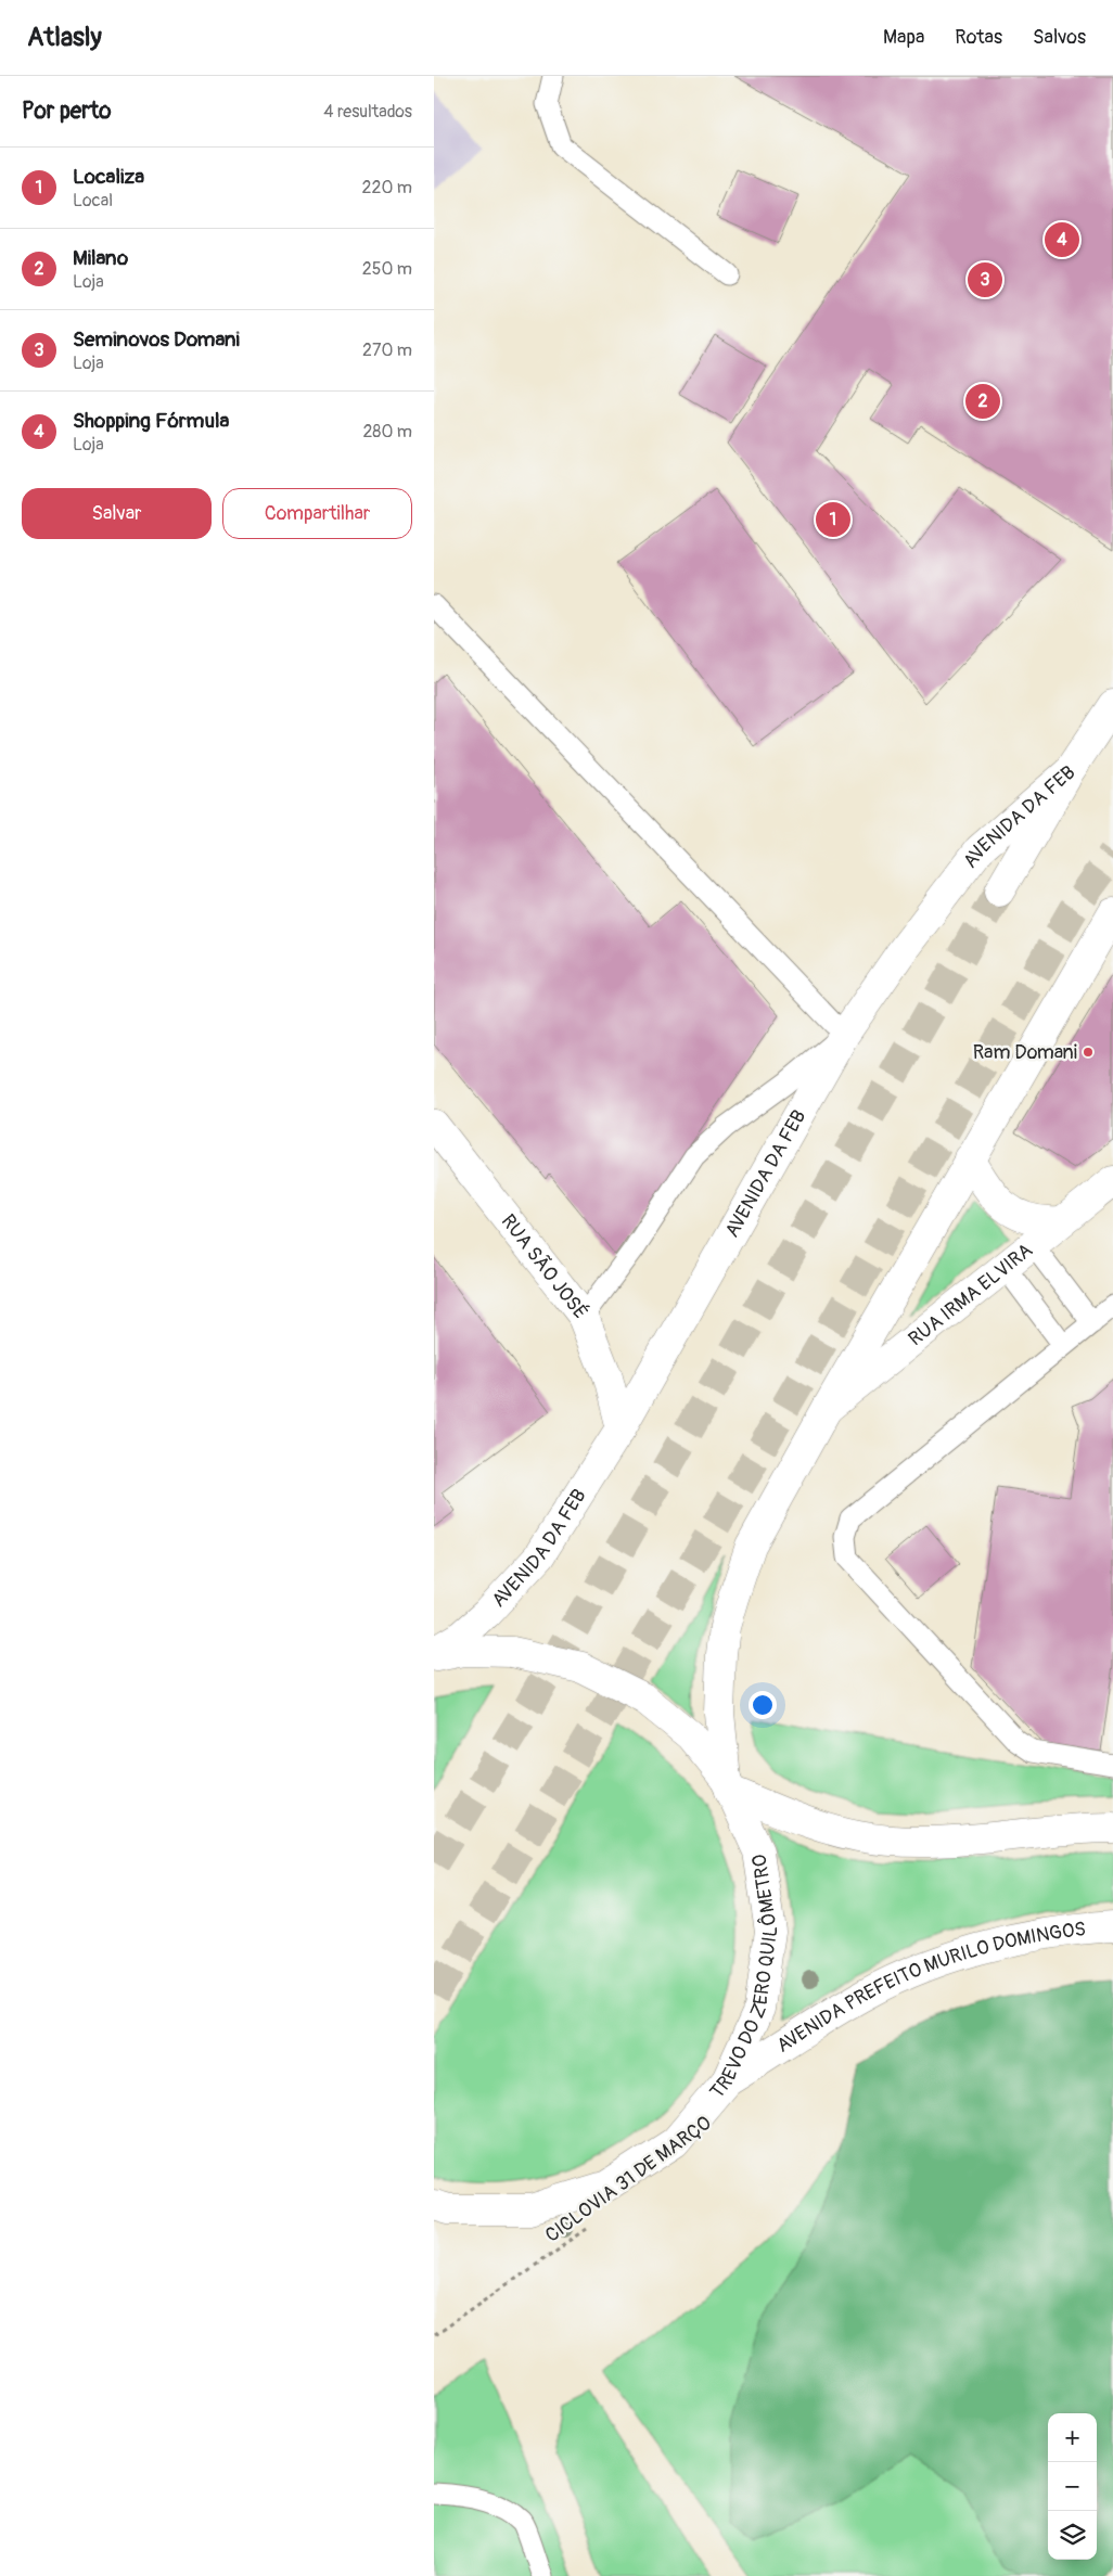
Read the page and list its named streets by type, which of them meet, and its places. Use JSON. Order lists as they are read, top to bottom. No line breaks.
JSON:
{"streets":{"main road":["AVENIDA DA FEB","RUA SÃO JOSÉ","RUA IRMA ELVIRA","TREVO DO ZERO QUILÔMETRO","AVENIDA PREFEITO MURILO DOMINGOS"],"path":["CICLOVIA 31 DE MARÇO"]},"crossings":[["AVENIDA DA FEB","RUA SÃO JOSÉ"],["TREVO DO ZERO QUILÔMETRO","AVENIDA PREFEITO MURILO DOMINGOS"]],"places":["Ram Domani"],"page":{"header":"Atlasly","nav":["Mapa","Rotas","Salvos"],"heading":["Por perto","4 resultados"],"list":[{"mark":"1","name":"Localiza","note":"Local","value":"220 m"},{"mark":"2","name":"Milano","note":"Loja","value":"250 m"},{"mark":"3","name":"Seminovos Domani","note":"Loja","value":"270 m"},{"mark":"4","name":"Shopping Fórmula","note":"Loja","value":"280 m"}],"pins":["4","3","2","1"],"buttons":["Salvar","Compartilhar"],"map_buttons":["+","−"]}}
